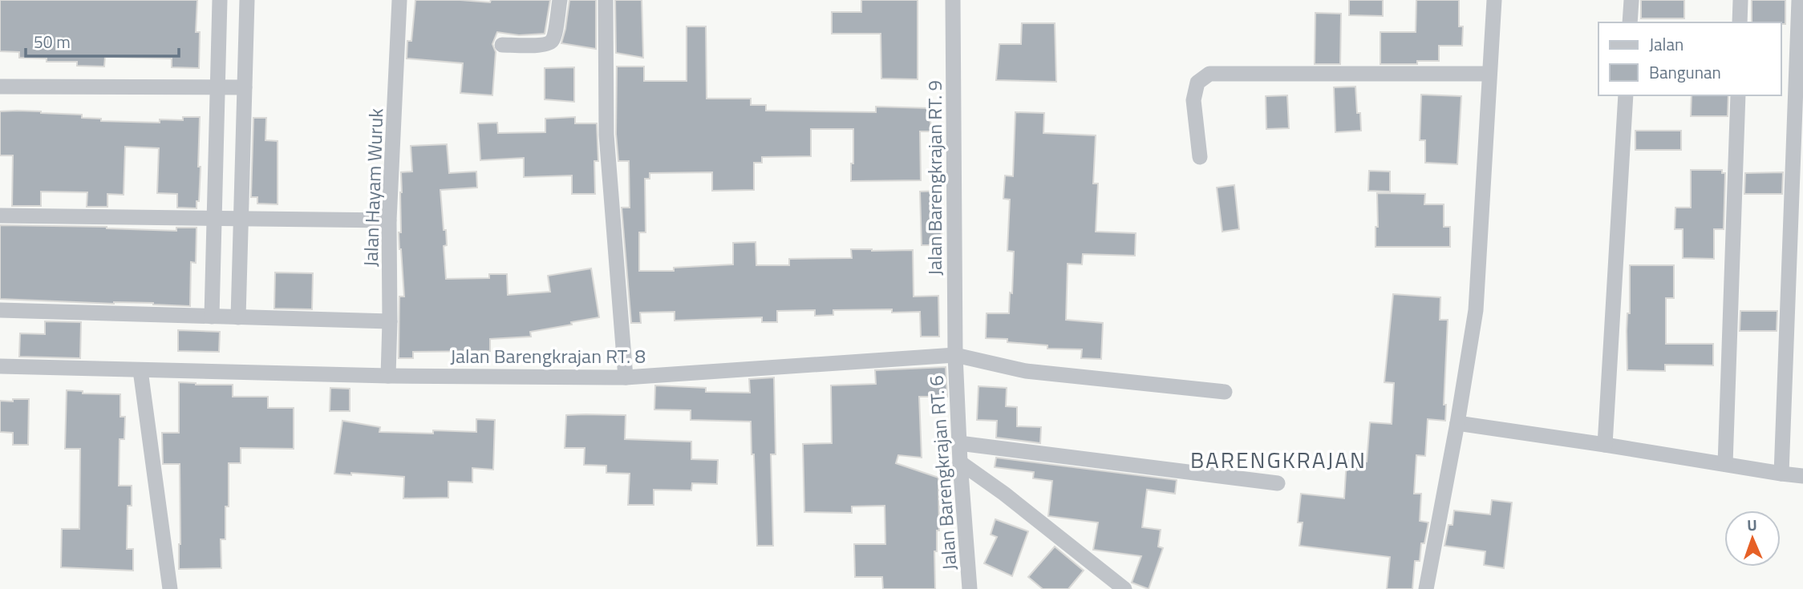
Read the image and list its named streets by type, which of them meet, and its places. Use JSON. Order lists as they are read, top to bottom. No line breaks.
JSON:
{"streets":{"street":["Jalan Barengkrajan RT. 9","Jalan Hayam Wuruk","Jalan Barengkrajan RT. 8","Jalan Barengkrajan RT. 6"]},"crossings":[["Jalan Barengkrajan RT. 9","Jalan Barengkrajan RT. 8"],["Jalan Barengkrajan RT. 9","Jalan Barengkrajan RT. 6"],["Jalan Hayam Wuruk","Jalan Barengkrajan RT. 8"],["Jalan Barengkrajan RT. 8","Jalan Barengkrajan RT. 6"]],"districts":["BARENGKRAJAN"],"legend":["Jalan","Bangunan"],"scale_bar":"50 m","north":"top"}
